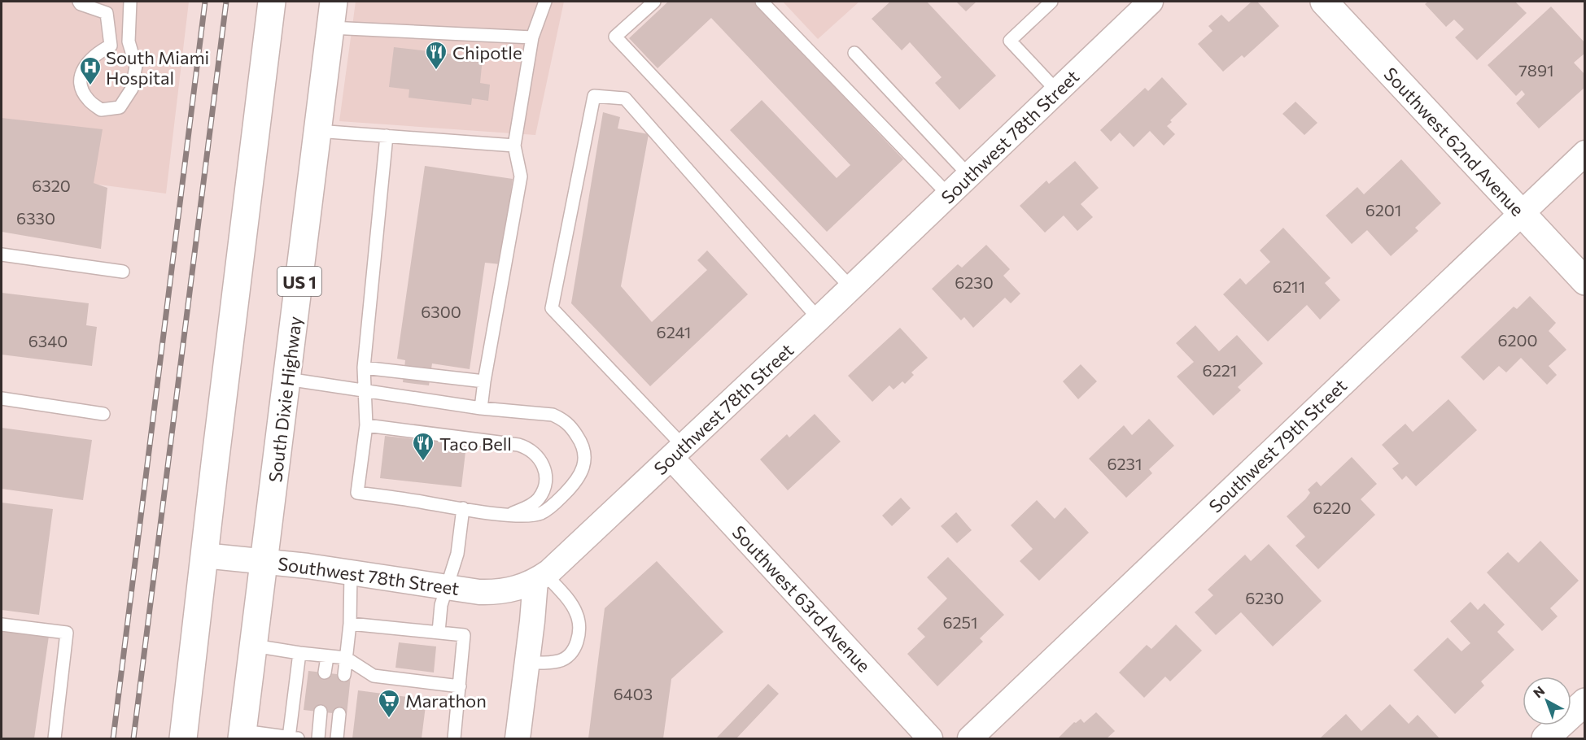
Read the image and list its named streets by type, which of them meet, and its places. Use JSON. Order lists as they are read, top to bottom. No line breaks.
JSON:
{"streets":{"main road":["Southwest 62nd Avenue","US 1","South Dixie Highway"],"street":["Southwest 78th Street","Southwest 79th Street","Southwest 63rd Avenue"]},"crossings":[["Southwest 78th Street","South Dixie Highway"],["Southwest 78th Street","Southwest 63rd Avenue"],["Southwest 62nd Avenue","Southwest 79th Street"]],"places":{"restaurant":["Chipotle","Taco Bell"],"hospital":["South Miami Hospital"],"supermarket":["Marathon"]},"house_numbers":["7891","6320","6201","6330","6230","6211","6300","6241","6200","6340","6221","6231","6220","6230","6251","6403"],"north":"top left"}
